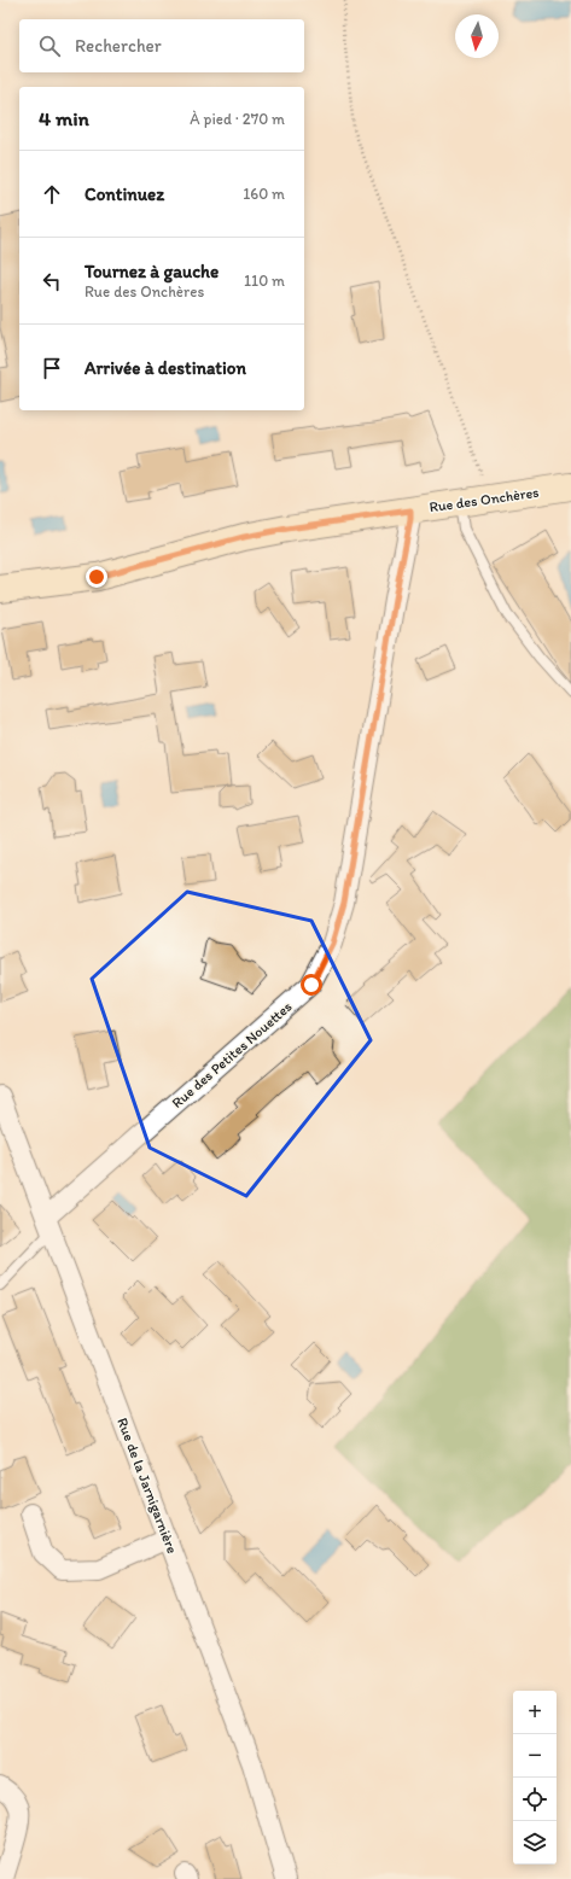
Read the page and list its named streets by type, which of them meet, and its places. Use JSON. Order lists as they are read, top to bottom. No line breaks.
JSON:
{"streets":{"street":["Rue des Onchères","Rue des Petites Nouettes","Rue de la Jarnigarnière"]},"crossings":[["Rue des Onchères","Rue des Petites Nouettes"],["Rue des Petites Nouettes","Rue de la Jarnigarnière"]],"north":"bottom","page":{"search":"Rechercher","heading":["4 min","À pied · 270 m"],"list":[["Continuez","160 m"],["Tournez à gauche","Rue des Onchères","110 m"],"Arrivée à destination"],"map_buttons":["+","−"]}}
